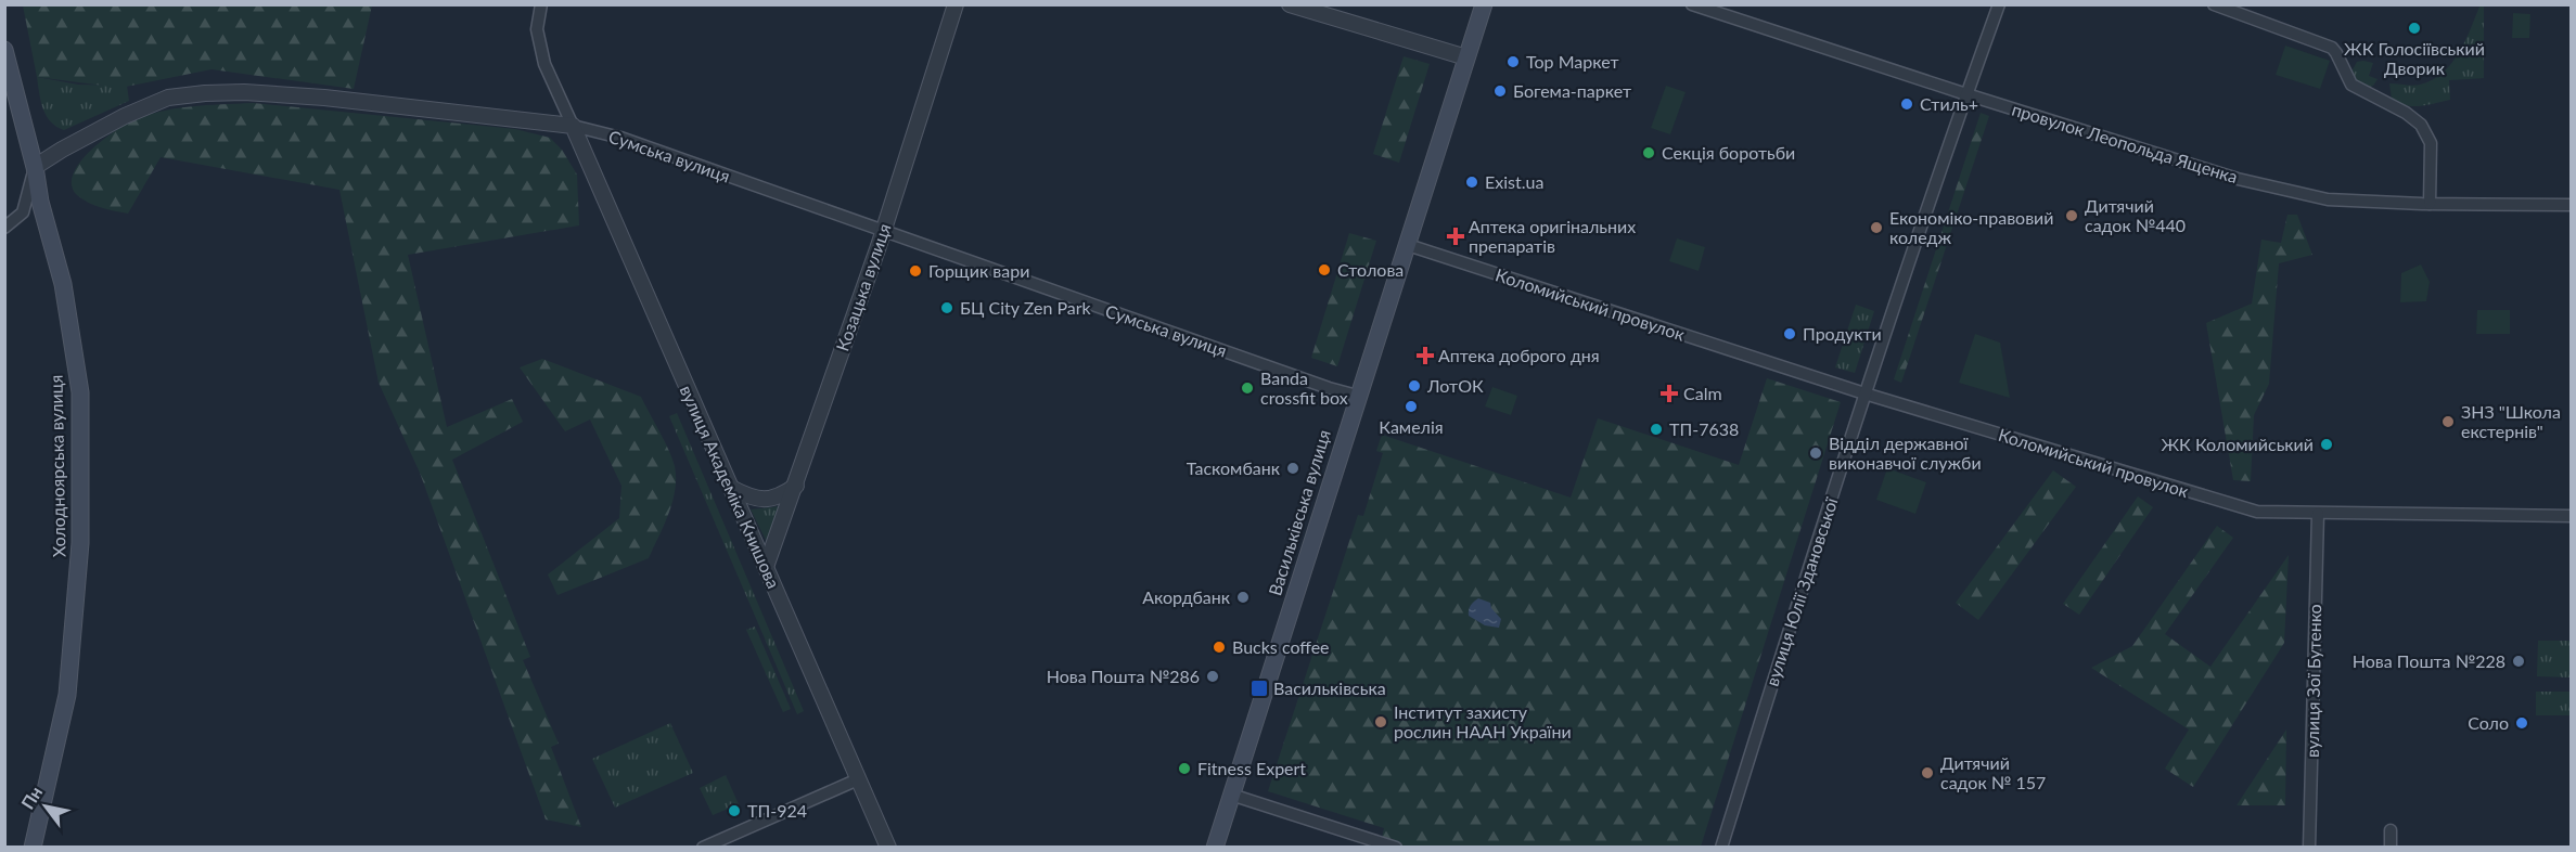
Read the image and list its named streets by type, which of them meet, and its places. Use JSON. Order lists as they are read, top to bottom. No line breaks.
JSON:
{"streets":{"main road":["Холодноярська вулиця","Васильківська вулиця"],"street":["провулок Леопольда Ященка","Сумська вулиця","Козацька вулиця","Коломийський провулок","вулиця Академіка Книшова","вулиця Юлії Здановської","вулиця Зої Бутенко"]},"crossings":[["провулок Леопольда Ященка","вулиця Юлії Здановської"],["Сумська вулиця","Козацька вулиця"],["Сумська вулиця","Холодноярська вулиця"],["Сумська вулиця","вулиця Академіка Книшова"],["Сумська вулиця","Васильківська вулиця"],["Козацька вулиця","вулиця Академіка Книшова"],["Коломийський провулок","Васильківська вулиця"],["Коломийський провулок","вулиця Юлії Здановської"],["Коломийський провулок","вулиця Зої Бутенко"]],"places":{"other":["ЖК Голосіївський Дворик","Top Маркет","Богема-паркет","Стиль+","Секція боротьби","Exist.ua","Дитячий садок №440","Економіко-правовий коледж","Столова","Горщик вари","БЦ City Zen Park","Продукти","ЛотОК","Banda crossfit box","Камелія","ЗНЗ \"Школа екстернів\"","ТП-7638","ЖК Коломийський","Відділ державної виконавчої служби","Таскомбанк","Акордбанк","Bucks coffee","Нова Пошта №228","Нова Пошта №286","Інститут захисту рослин НААН України","Соло","Fitness Expert","Дитячий садок № 157","ТП-924"],"health":["Аптека оригінальних препаратів","Аптека доброго дня","Calm"],"transit":["Васильківська"]},"north":"top left"}
